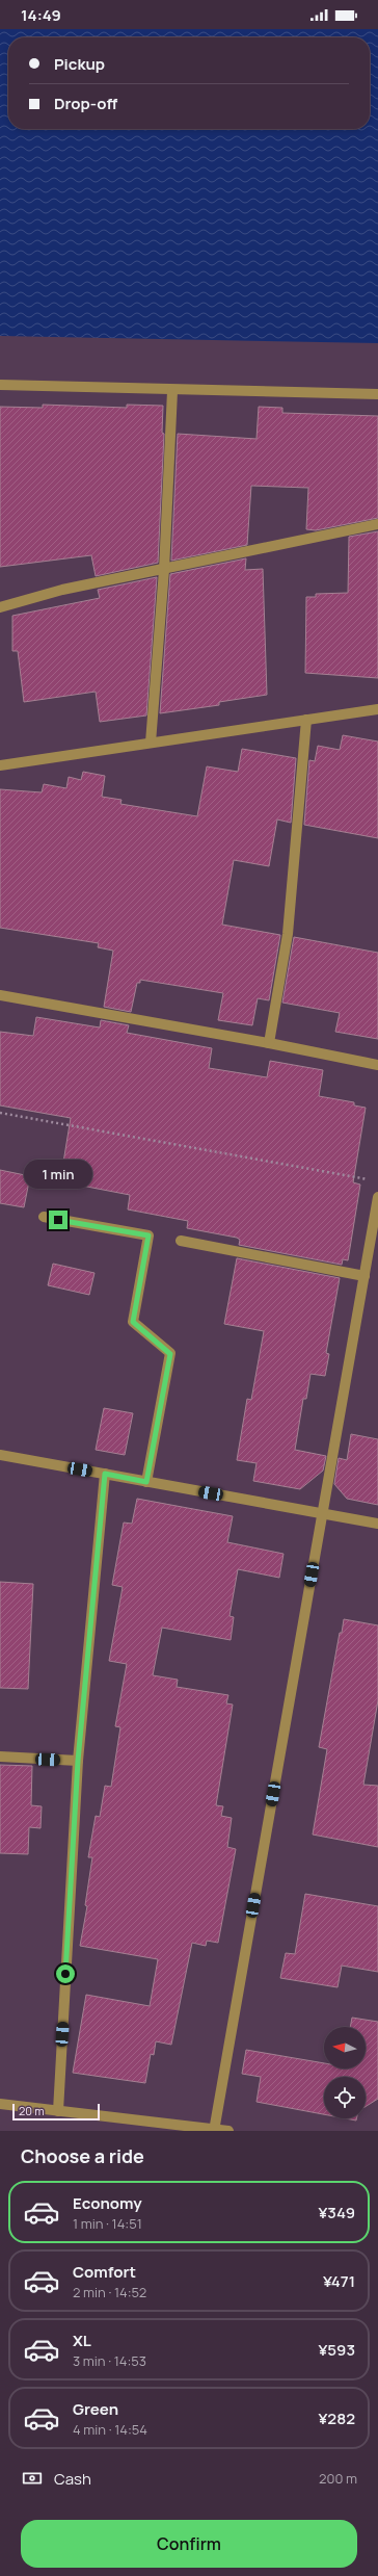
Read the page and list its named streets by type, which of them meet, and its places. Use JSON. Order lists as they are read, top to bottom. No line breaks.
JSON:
{"scale_bar":"20 m","north":"left","page":{"status":"14:49","banner":["Pickup","Drop-off"],"bubble":"1 min","scale":"20 m","heading":"Choose a ride","list":[{"name":"Economy","note":"1 min · 14:51","value":"¥349"},{"name":"Comfort","note":"2 min · 14:52","value":"¥471"},{"name":"XL","note":"3 min · 14:53","value":"¥593"},{"name":"Green","note":"4 min · 14:54","value":"¥282"}],"pay":["Cash","200 m"],"buttons":"Confirm"}}
